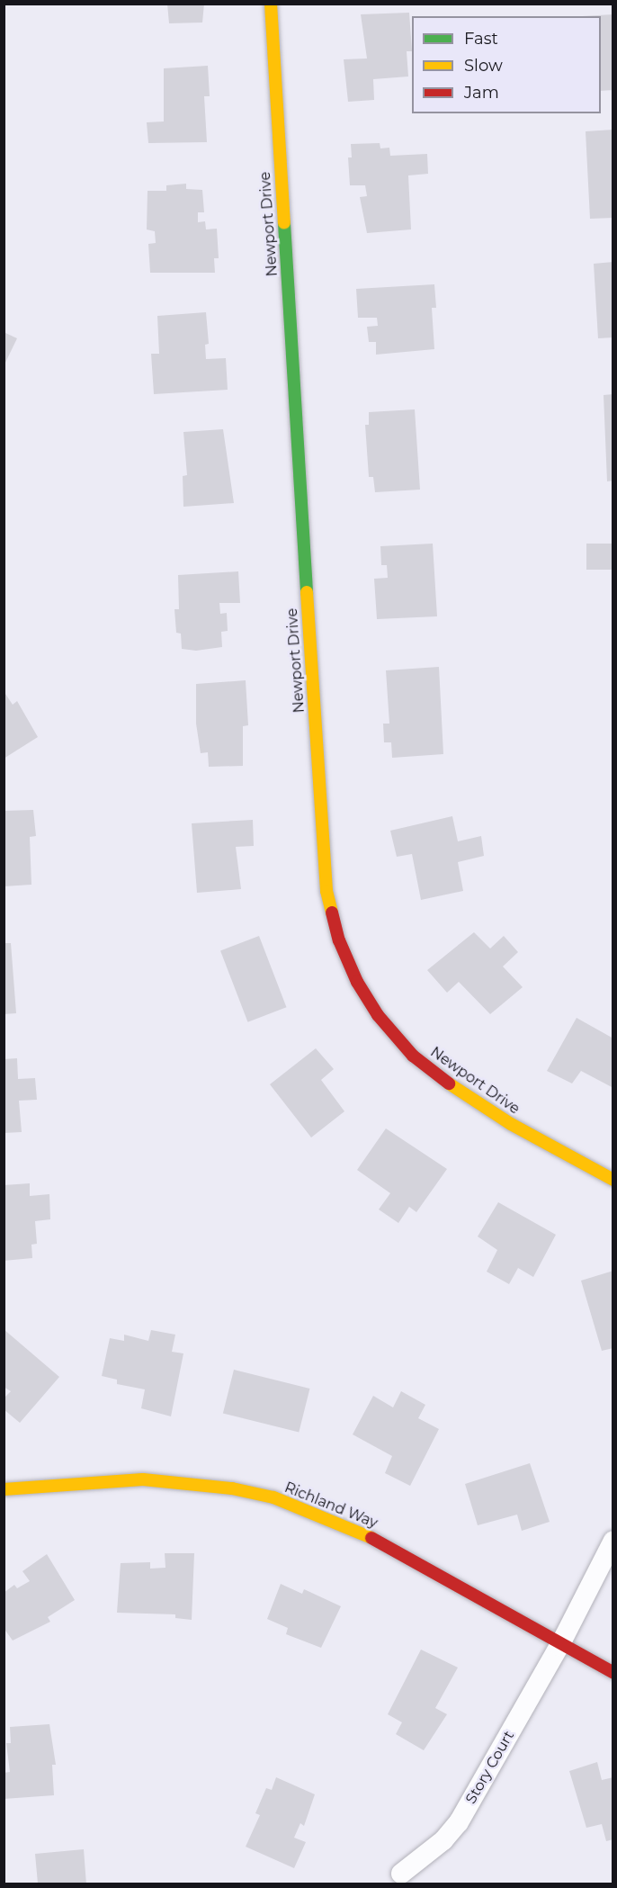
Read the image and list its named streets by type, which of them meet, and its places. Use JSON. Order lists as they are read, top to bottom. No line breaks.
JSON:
{"streets":{"street":["Newport Drive","Richland Way","Story Court"]},"crossings":[["Richland Way","Story Court"]],"legend":["Fast","Slow","Jam"]}
